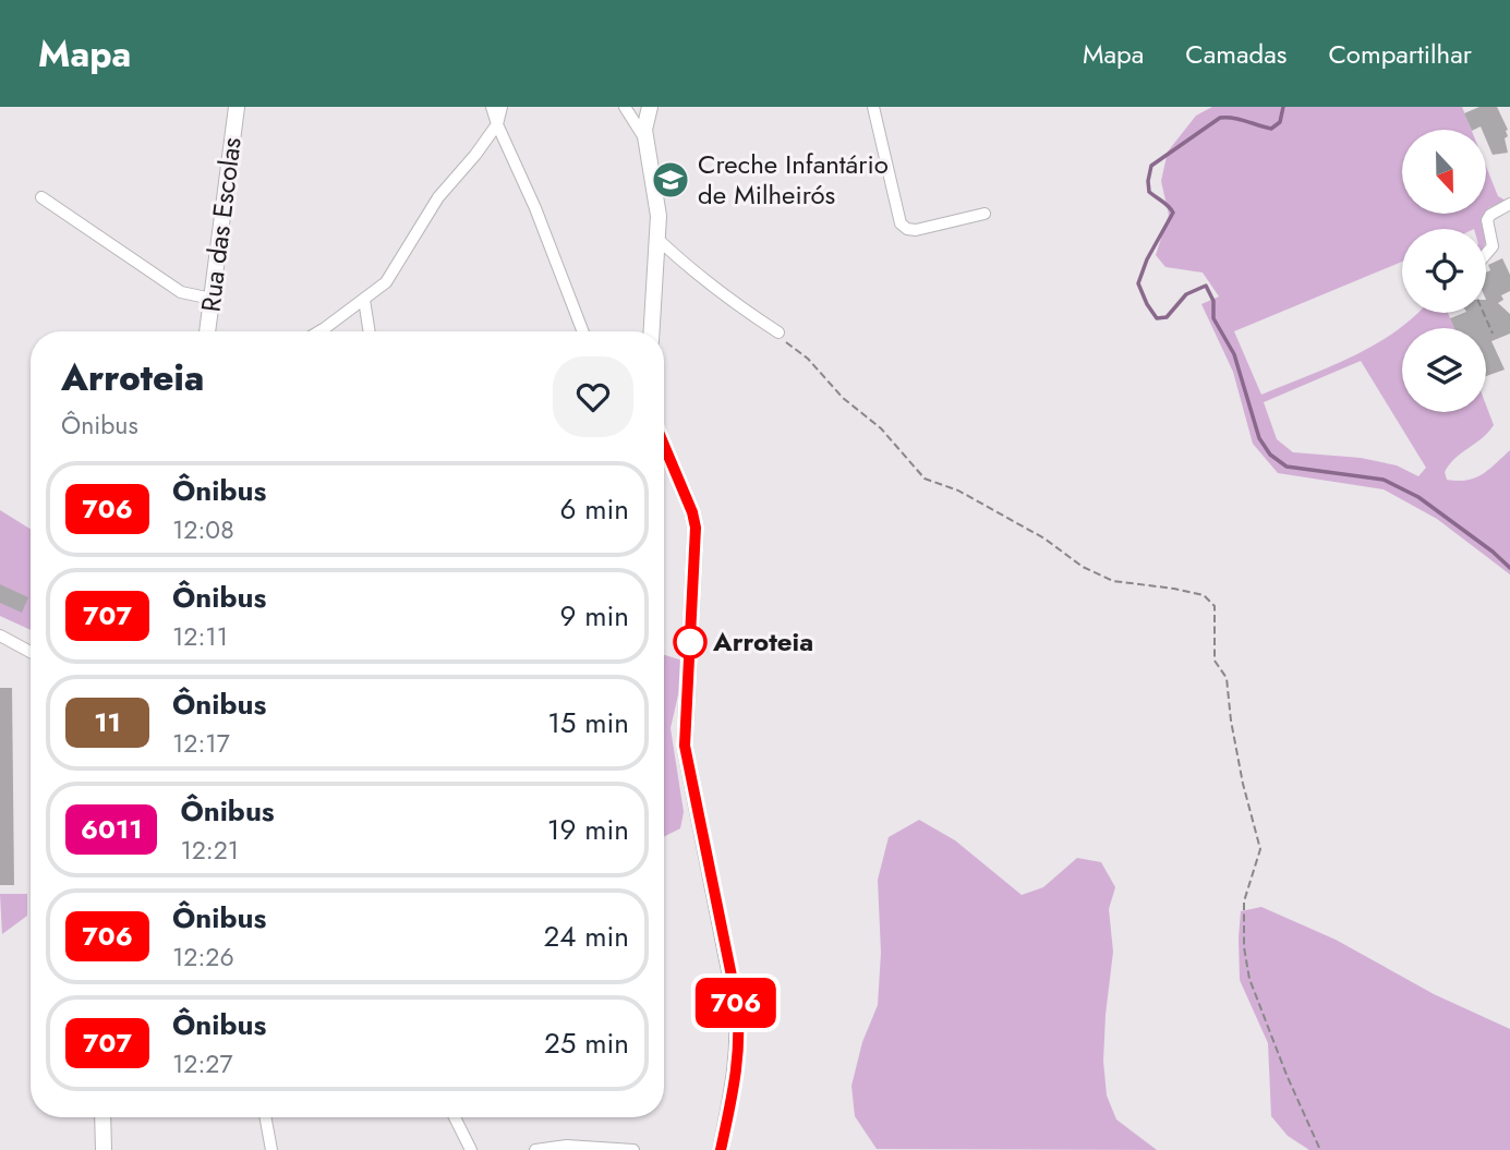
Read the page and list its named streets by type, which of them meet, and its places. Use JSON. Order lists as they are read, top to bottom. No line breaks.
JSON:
{"streets":{"main road":["Rua das Escolas"]},"places":{"school or university":["Creche Infantário de Milheirós"],"other":["Arroteia"]},"lines":["bus line 706"],"north":"bottom","page":{"header":"Mapa","nav":["Mapa","Camadas","Compartilhar"],"on_map":"706","heading":["Arroteia","Ônibus"],"list":[{"mark":"706","name":"Ônibus","note":"12:08","value":"6 min"},{"mark":"707","name":"Ônibus","note":"12:11","value":"9 min"},{"mark":"11","name":"Ônibus","note":"12:17","value":"15 min"},{"mark":"6011","name":"Ônibus","note":"12:21","value":"19 min"},{"mark":"706","name":"Ônibus","note":"12:26","value":"24 min"},{"mark":"707","name":"Ônibus","note":"12:27","value":"25 min"}]}}
